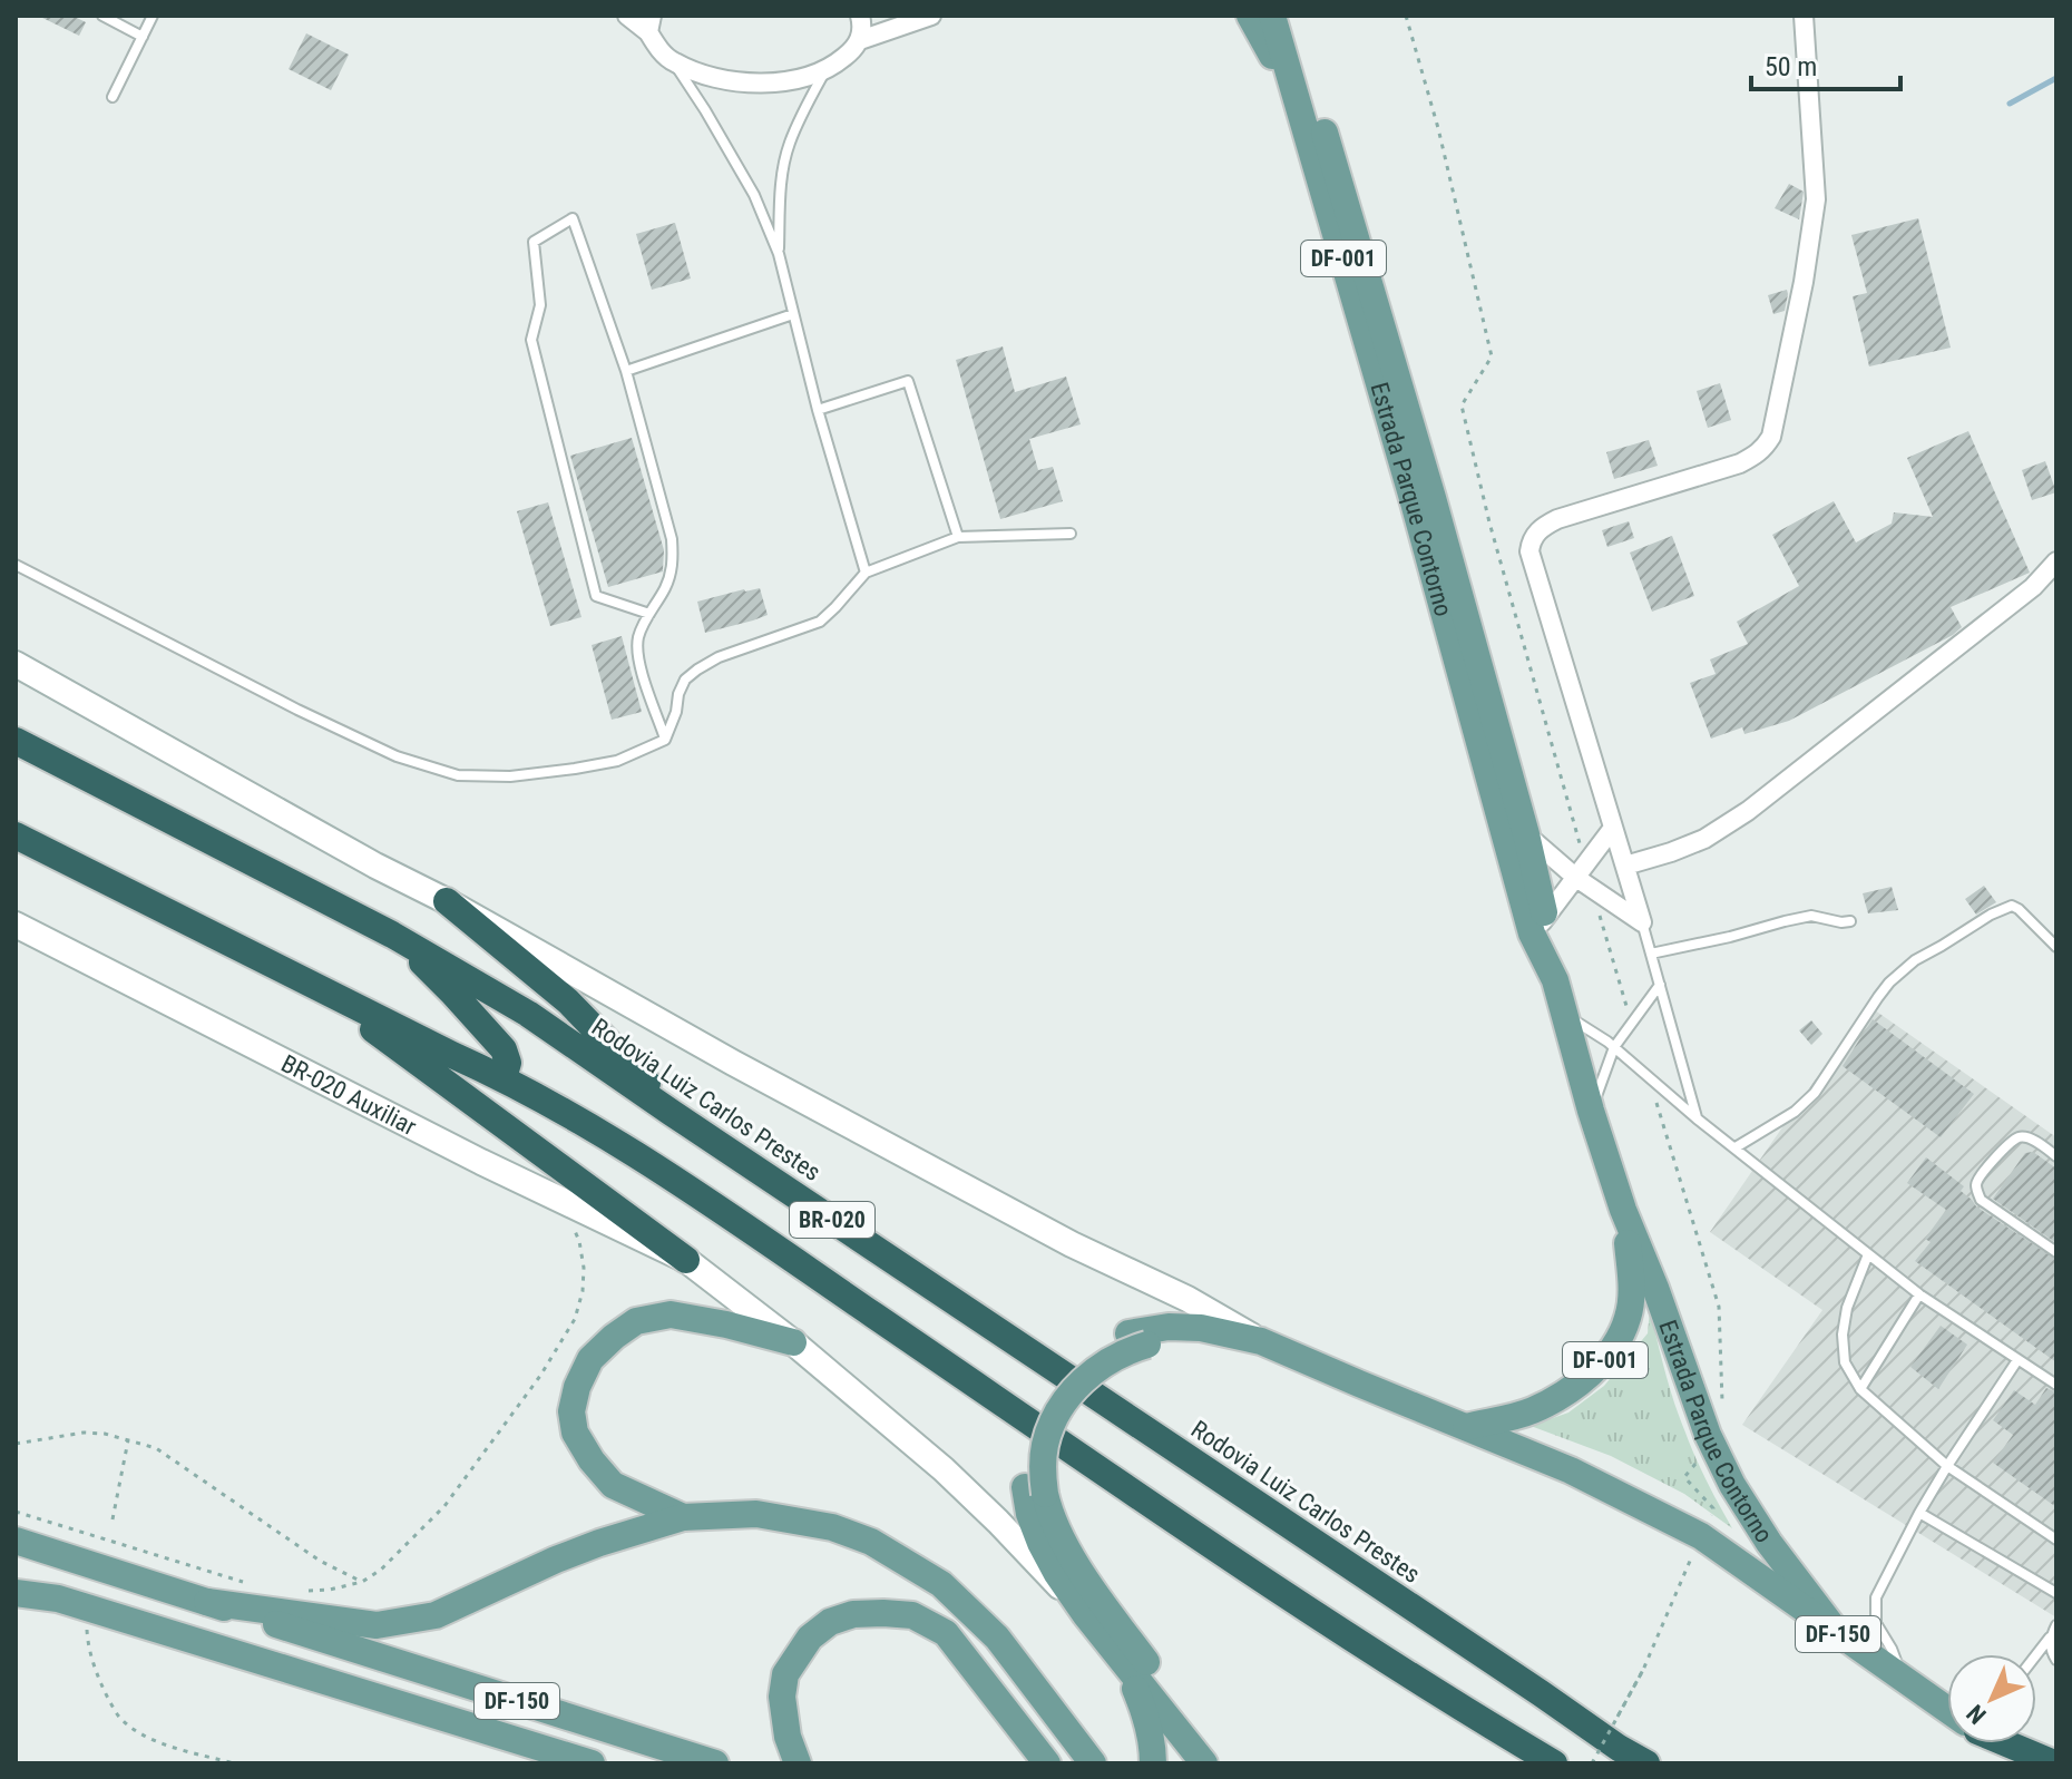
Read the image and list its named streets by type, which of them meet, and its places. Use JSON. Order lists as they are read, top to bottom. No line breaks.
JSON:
{"streets":{"highway":["Rodovia Luiz Carlos Prestes","BR-020"],"main road":["DF-001","Estrada Parque Contorno","BR-020 Auxiliar","DF-150"]},"crossings":[["Estrada Parque Contorno","DF-150"],["BR-020 Auxiliar","DF-150"]],"scale_bar":"50 m","north":"bottom left"}
